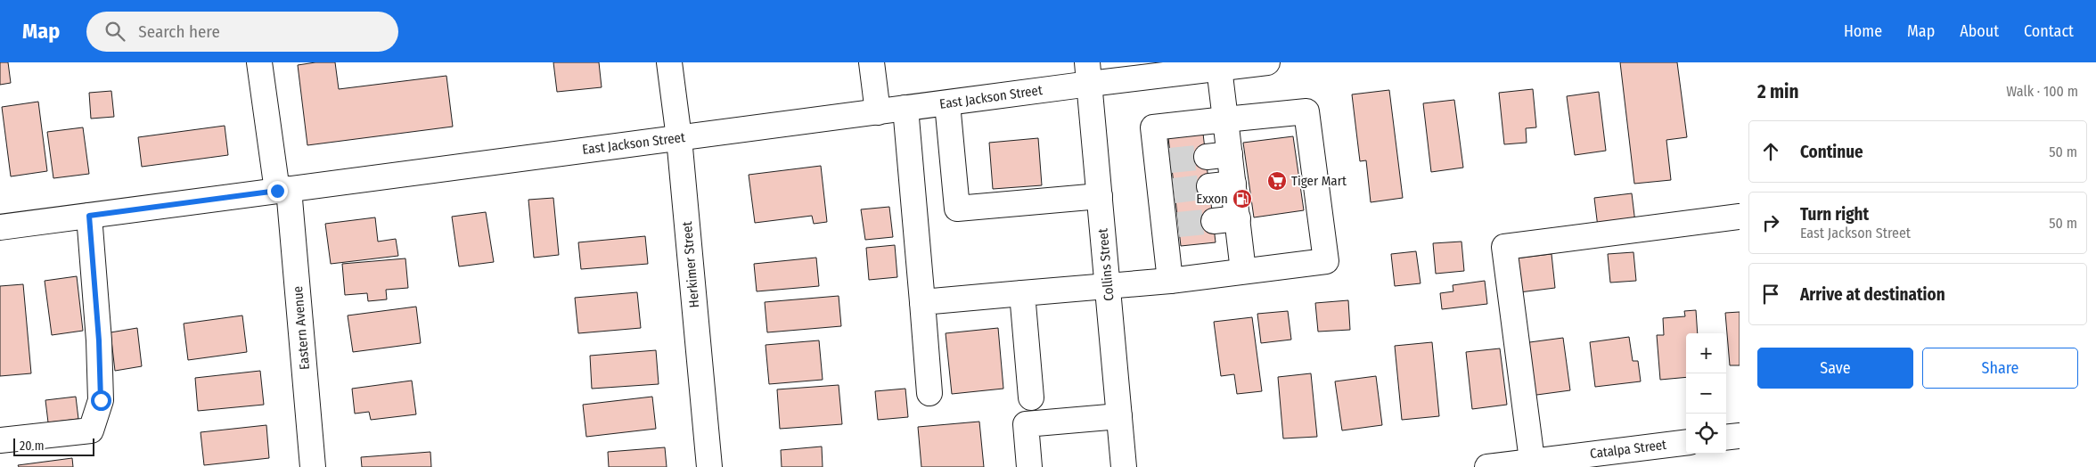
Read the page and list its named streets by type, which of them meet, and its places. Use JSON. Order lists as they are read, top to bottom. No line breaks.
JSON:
{"streets":{"street":["East Jackson Street","Herkimer Street","Collins Street","Eastern Avenue","Catalpa Street"]},"crossings":[["East Jackson Street","Herkimer Street"],["East Jackson Street","Collins Street"],["East Jackson Street","Eastern Avenue"]],"places":{"supermarket":["Tiger Mart"],"fuel station":["Exxon"]},"scale_bar":"20 m","page":{"header":"Map","search":"Search here","nav":["Home","Map","About","Contact"],"heading":["2 min","Walk · 100 m"],"list":[["Continue","50 m"],["Turn right","East Jackson Street","50 m"],"Arrive at destination"],"map_buttons":["+","−"],"buttons":["Save","Share"],"scale":"20 m"}}
